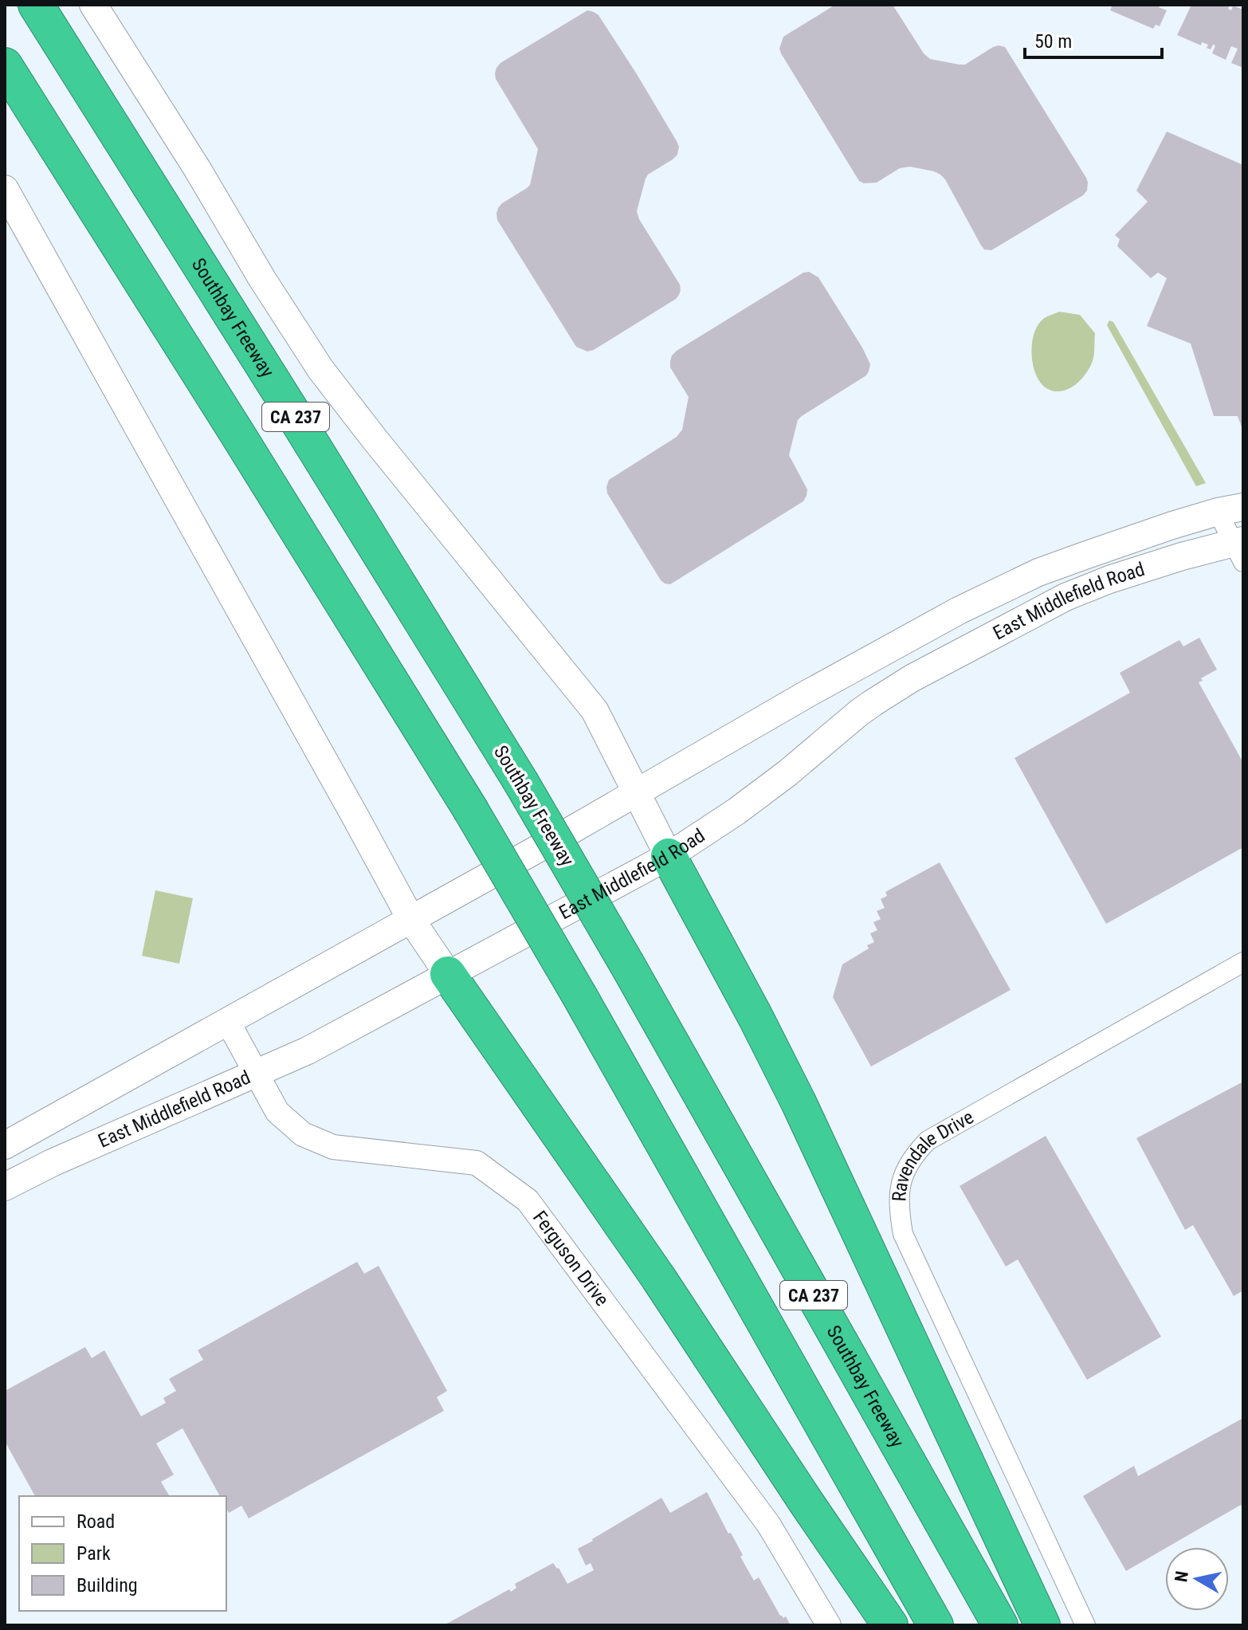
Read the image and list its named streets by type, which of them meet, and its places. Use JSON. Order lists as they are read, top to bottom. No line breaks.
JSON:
{"streets":{"highway":["Southbay Freeway","CA 237"],"main road":["East Middlefield Road"],"street":["Ravendale Drive","Ferguson Drive"]},"crossings":[["East Middlefield Road","Ferguson Drive"]],"legend":["Road","Park","Building"],"scale_bar":"50 m","north":"left"}
